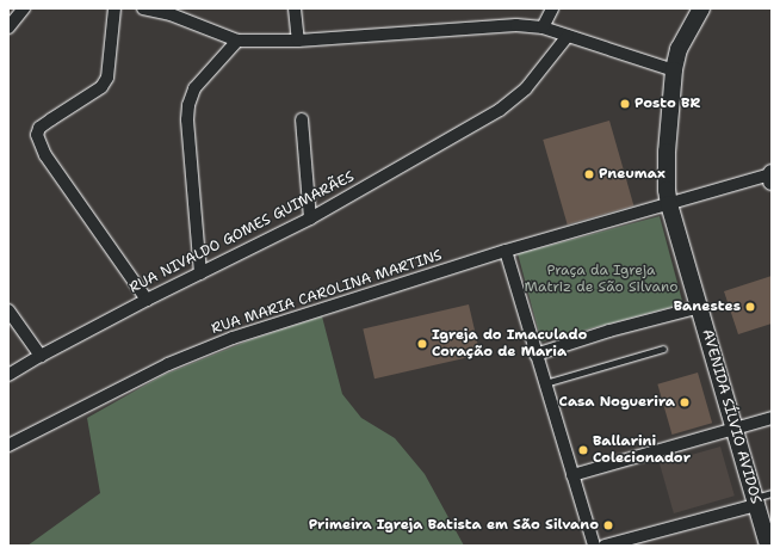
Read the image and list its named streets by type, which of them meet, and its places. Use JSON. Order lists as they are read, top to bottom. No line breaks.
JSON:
{"streets":{"main road":["AVENIDA SÍLVIO AVIDOS"],"street":["RUA NIVALDO GOMES GUIMARÃES","RUA MARIA CAROLINA MARTINS"]},"crossings":[["RUA MARIA CAROLINA MARTINS","AVENIDA SÍLVIO AVIDOS"]],"parks":["Praça da Igreja Matriz de São Silvano"],"places":["Posto BR","Pneumax","Banestes","Igreja do Imaculado Coração de Maria","Casa Noguerira","Ballarini Colecionador","Primeira Igreja Batista em São Silvano"]}
